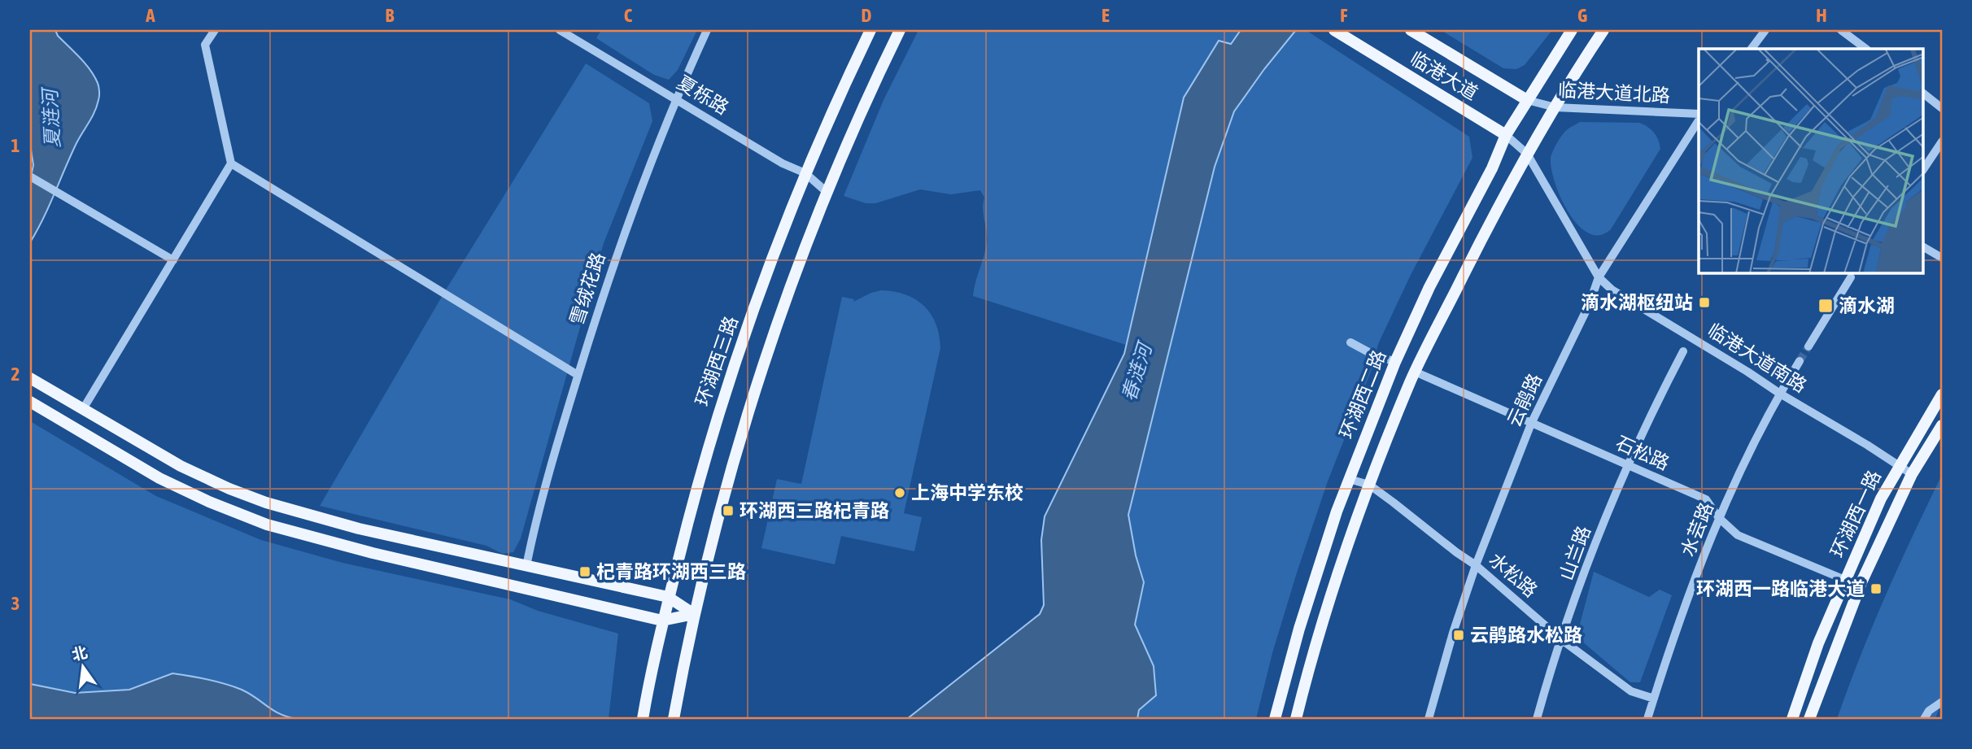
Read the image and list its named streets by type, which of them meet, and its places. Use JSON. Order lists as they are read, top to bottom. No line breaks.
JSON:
{"streets":{"main road":["临港大道","环湖西三路","环湖西二路","环湖西一路"],"street":["临港大道北路","夏栎路","雪绒花路","临港大道南路","云鹃路","石松路","水芸路","山兰路","水松路"]},"crossings":[["临港大道","临港大道北路"],["临港大道","临港大道南路"],["临港大道","环湖西二路"],["临港大道北路","环湖西二路"],["夏栎路","雪绒花路"],["夏栎路","环湖西三路"],["临港大道南路","环湖西二路"],["临港大道南路","云鹃路"],["临港大道南路","环湖西一路"],["临港大道南路","水芸路"],["环湖西二路","水松路"],["云鹃路","石松路"],["云鹃路","水松路"],["石松路","环湖西一路"],["石松路","水芸路"],["石松路","山兰路"],["水芸路","水松路"],["山兰路","水松路"]],"water":["夏涟河","春涟河"],"places":{"transit":["滴水湖枢纽站","滴水湖","环湖西三路杞青路","杞青路环湖西三路","环湖西一路临港大道","云鹃路水松路"],"other":["上海中学东校"]},"north":"top","grid":{"columns":["A","B","C","D","E","F","G","H"],"rows":["1","2","3"]}}
